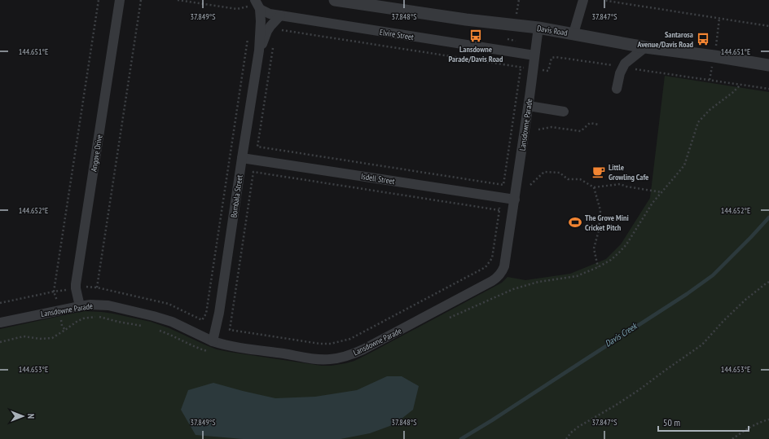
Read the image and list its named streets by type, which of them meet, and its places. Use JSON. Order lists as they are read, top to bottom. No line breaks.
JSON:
{"streets":{"street":["Davis Road","Elvire Street","Lansdowne Parade","Angove Drive","Isdell Street","Bombala Street"]},"crossings":[["Davis Road","Lansdowne Parade"],["Elvire Street","Lansdowne Parade"],["Elvire Street","Bombala Street"],["Lansdowne Parade","Angove Drive"],["Lansdowne Parade","Isdell Street"],["Lansdowne Parade","Bombala Street"],["Isdell Street","Bombala Street"]],"water":["Davis Creek"],"places":{"bus stop":["Lansdowne Parade/Davis Road","Santarosa Avenue/Davis Road"],"cafe":["Little Growling Cafe"],"sports":["The Grove Mini Cricket Pitch"]},"scale_bar":"50 m","north":"right","coordinates":["37.849°S","37.848°S","37.847°S","144.651°E","144.652°E","144.653°E"]}
